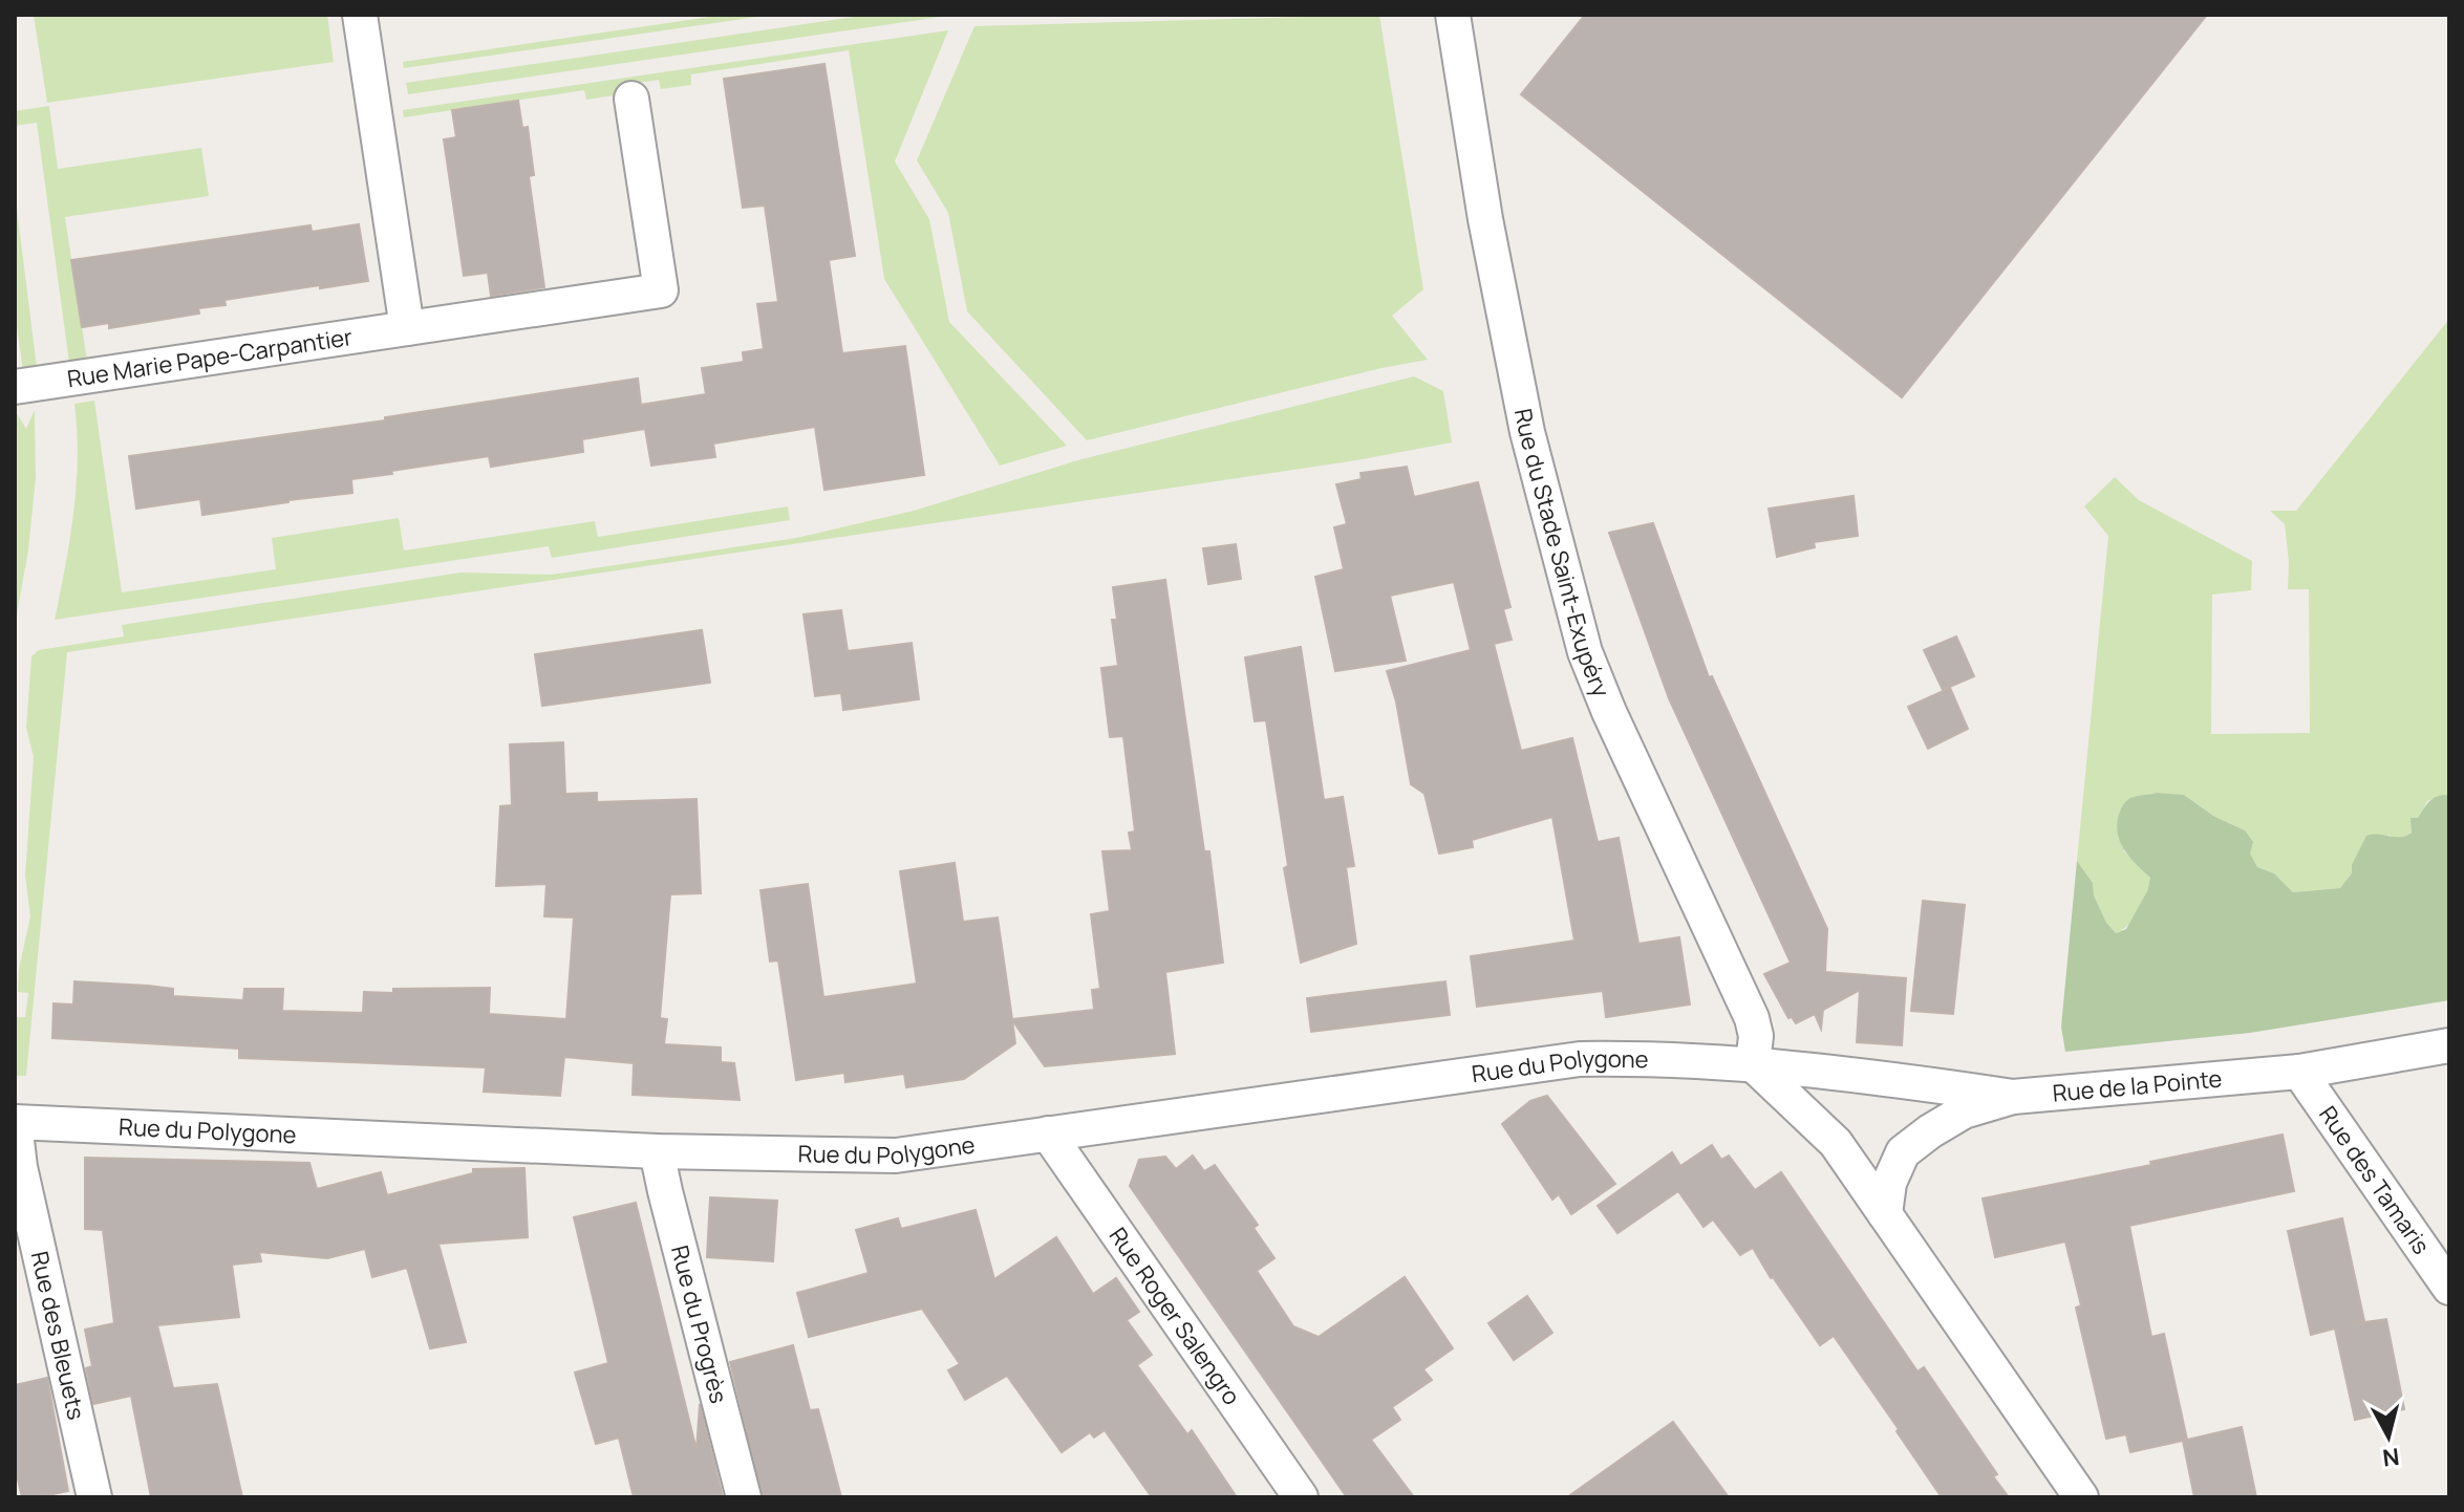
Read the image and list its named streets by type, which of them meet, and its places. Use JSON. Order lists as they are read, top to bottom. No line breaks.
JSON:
{"streets":{"street":["Rue Marie Pape-Carpantier","Rue du Stade Saint-Exupéry","Rue du Polygone","Rue de la Pointe","Rue des Tamaris","Rue Roger Salengro","Rue du Progrès","Rue des Bleuets"]},"crossings":[["Rue du Stade Saint-Exupéry","Rue du Polygone"],["Rue du Polygone","Rue de la Pointe"],["Rue du Polygone","Rue Roger Salengro"],["Rue du Polygone","Rue du Progrès"],["Rue du Polygone","Rue des Bleuets"],["Rue de la Pointe","Rue des Tamaris"]],"north":"bottom"}
